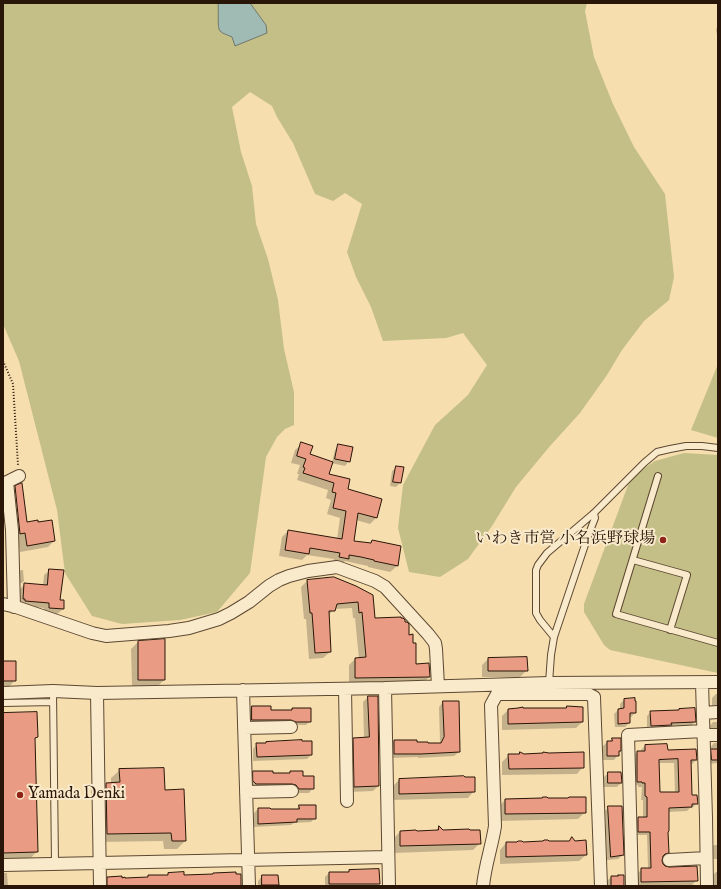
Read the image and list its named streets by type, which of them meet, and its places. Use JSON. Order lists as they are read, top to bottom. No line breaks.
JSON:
{"places":["いわき市営 小名浜野球場","Yamada Denki"]}
